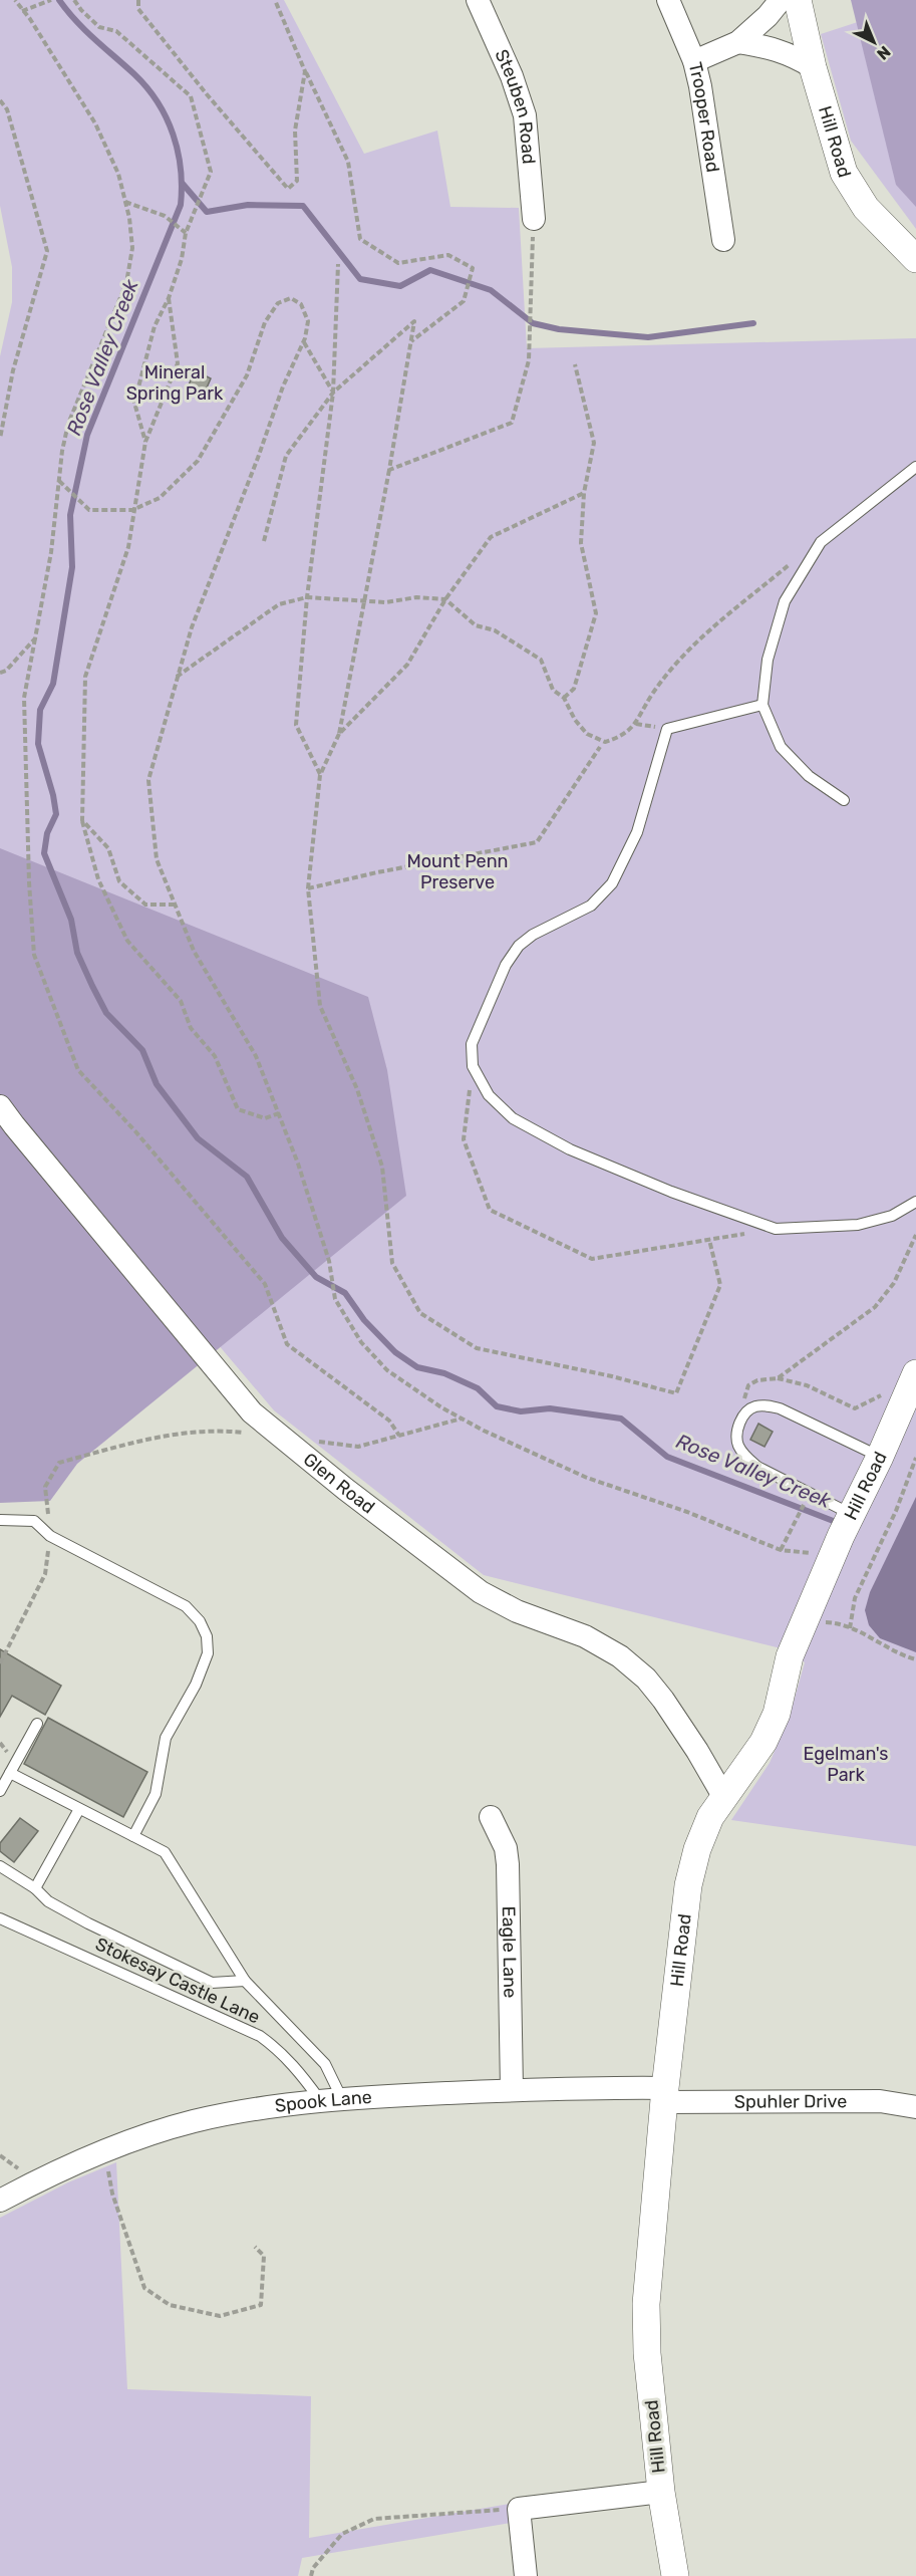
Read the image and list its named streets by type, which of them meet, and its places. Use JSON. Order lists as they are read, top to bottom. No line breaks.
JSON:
{"streets":{"street":["Steuben Road","Trooper Road","Hill Road","Glen Road","Eagle Lane","Spook Lane","Spuhler Drive"],"lane":["Stokesay Castle Lane"]},"crossings":[["Hill Road","Glen Road"],["Hill Road","Spook Lane"],["Hill Road","Spuhler Drive"],["Eagle Lane","Spook Lane"],["Stokesay Castle Lane","Spook Lane"],["Spook Lane","Spuhler Drive"]],"water":["Rose Valley Creek"],"parks":["Mineral Spring Park","Mount Penn Preserve","Egelman's Park"],"north":"bottom right"}
